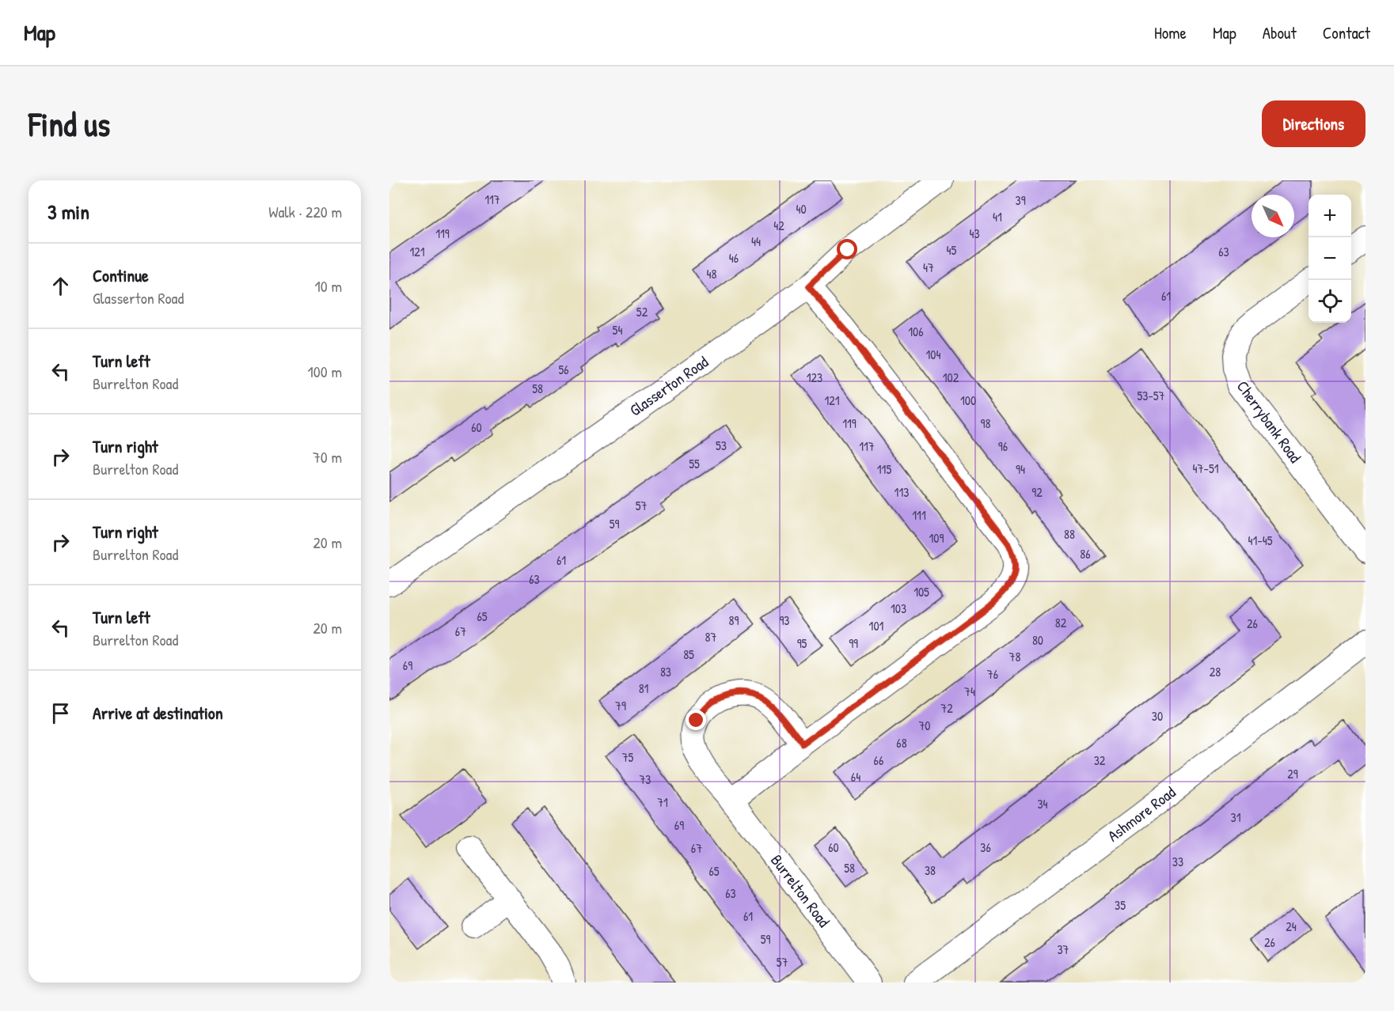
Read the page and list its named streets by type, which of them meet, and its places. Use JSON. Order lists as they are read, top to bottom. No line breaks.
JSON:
{"streets":{"street":["Glasserton Road","Cherrybank Road","Ashmore Road","Burrelton Road"]},"house_numbers":["117","39","40","41","42","119","43","44","45","121","63","46","47","48","61","52","54","106","104","56","123","102","58","53-57","121","100","119","98","60","53","117","96","55","47-51","115","94","113","92","57","111","59","88","109","41-45","86","61","63","105","103","65","89","93","82","26","101","67","87","80","95","99","85","78","69","83","28","76","81","74","79","72","30","70","68","75","66","32","29","64","73","71","34","31","69","60","36","67","33","58","38","65","63","35","61","24","59","26","37","57"],"north":"bottom right","page":{"header":"Map","nav":["Home","Map","About","Contact"],"buttons":"Directions","title":"Find us","heading":["3 min","Walk · 220 m"],"map_buttons":["+","−"],"list":[["Continue","Glasserton Road","10 m"],["Turn left","Burrelton Road","100 m"],["Turn right","Burrelton Road","70 m"],["Turn right","Burrelton Road","20 m"],["Turn left","Burrelton Road","20 m"],"Arrive at destination"]}}
